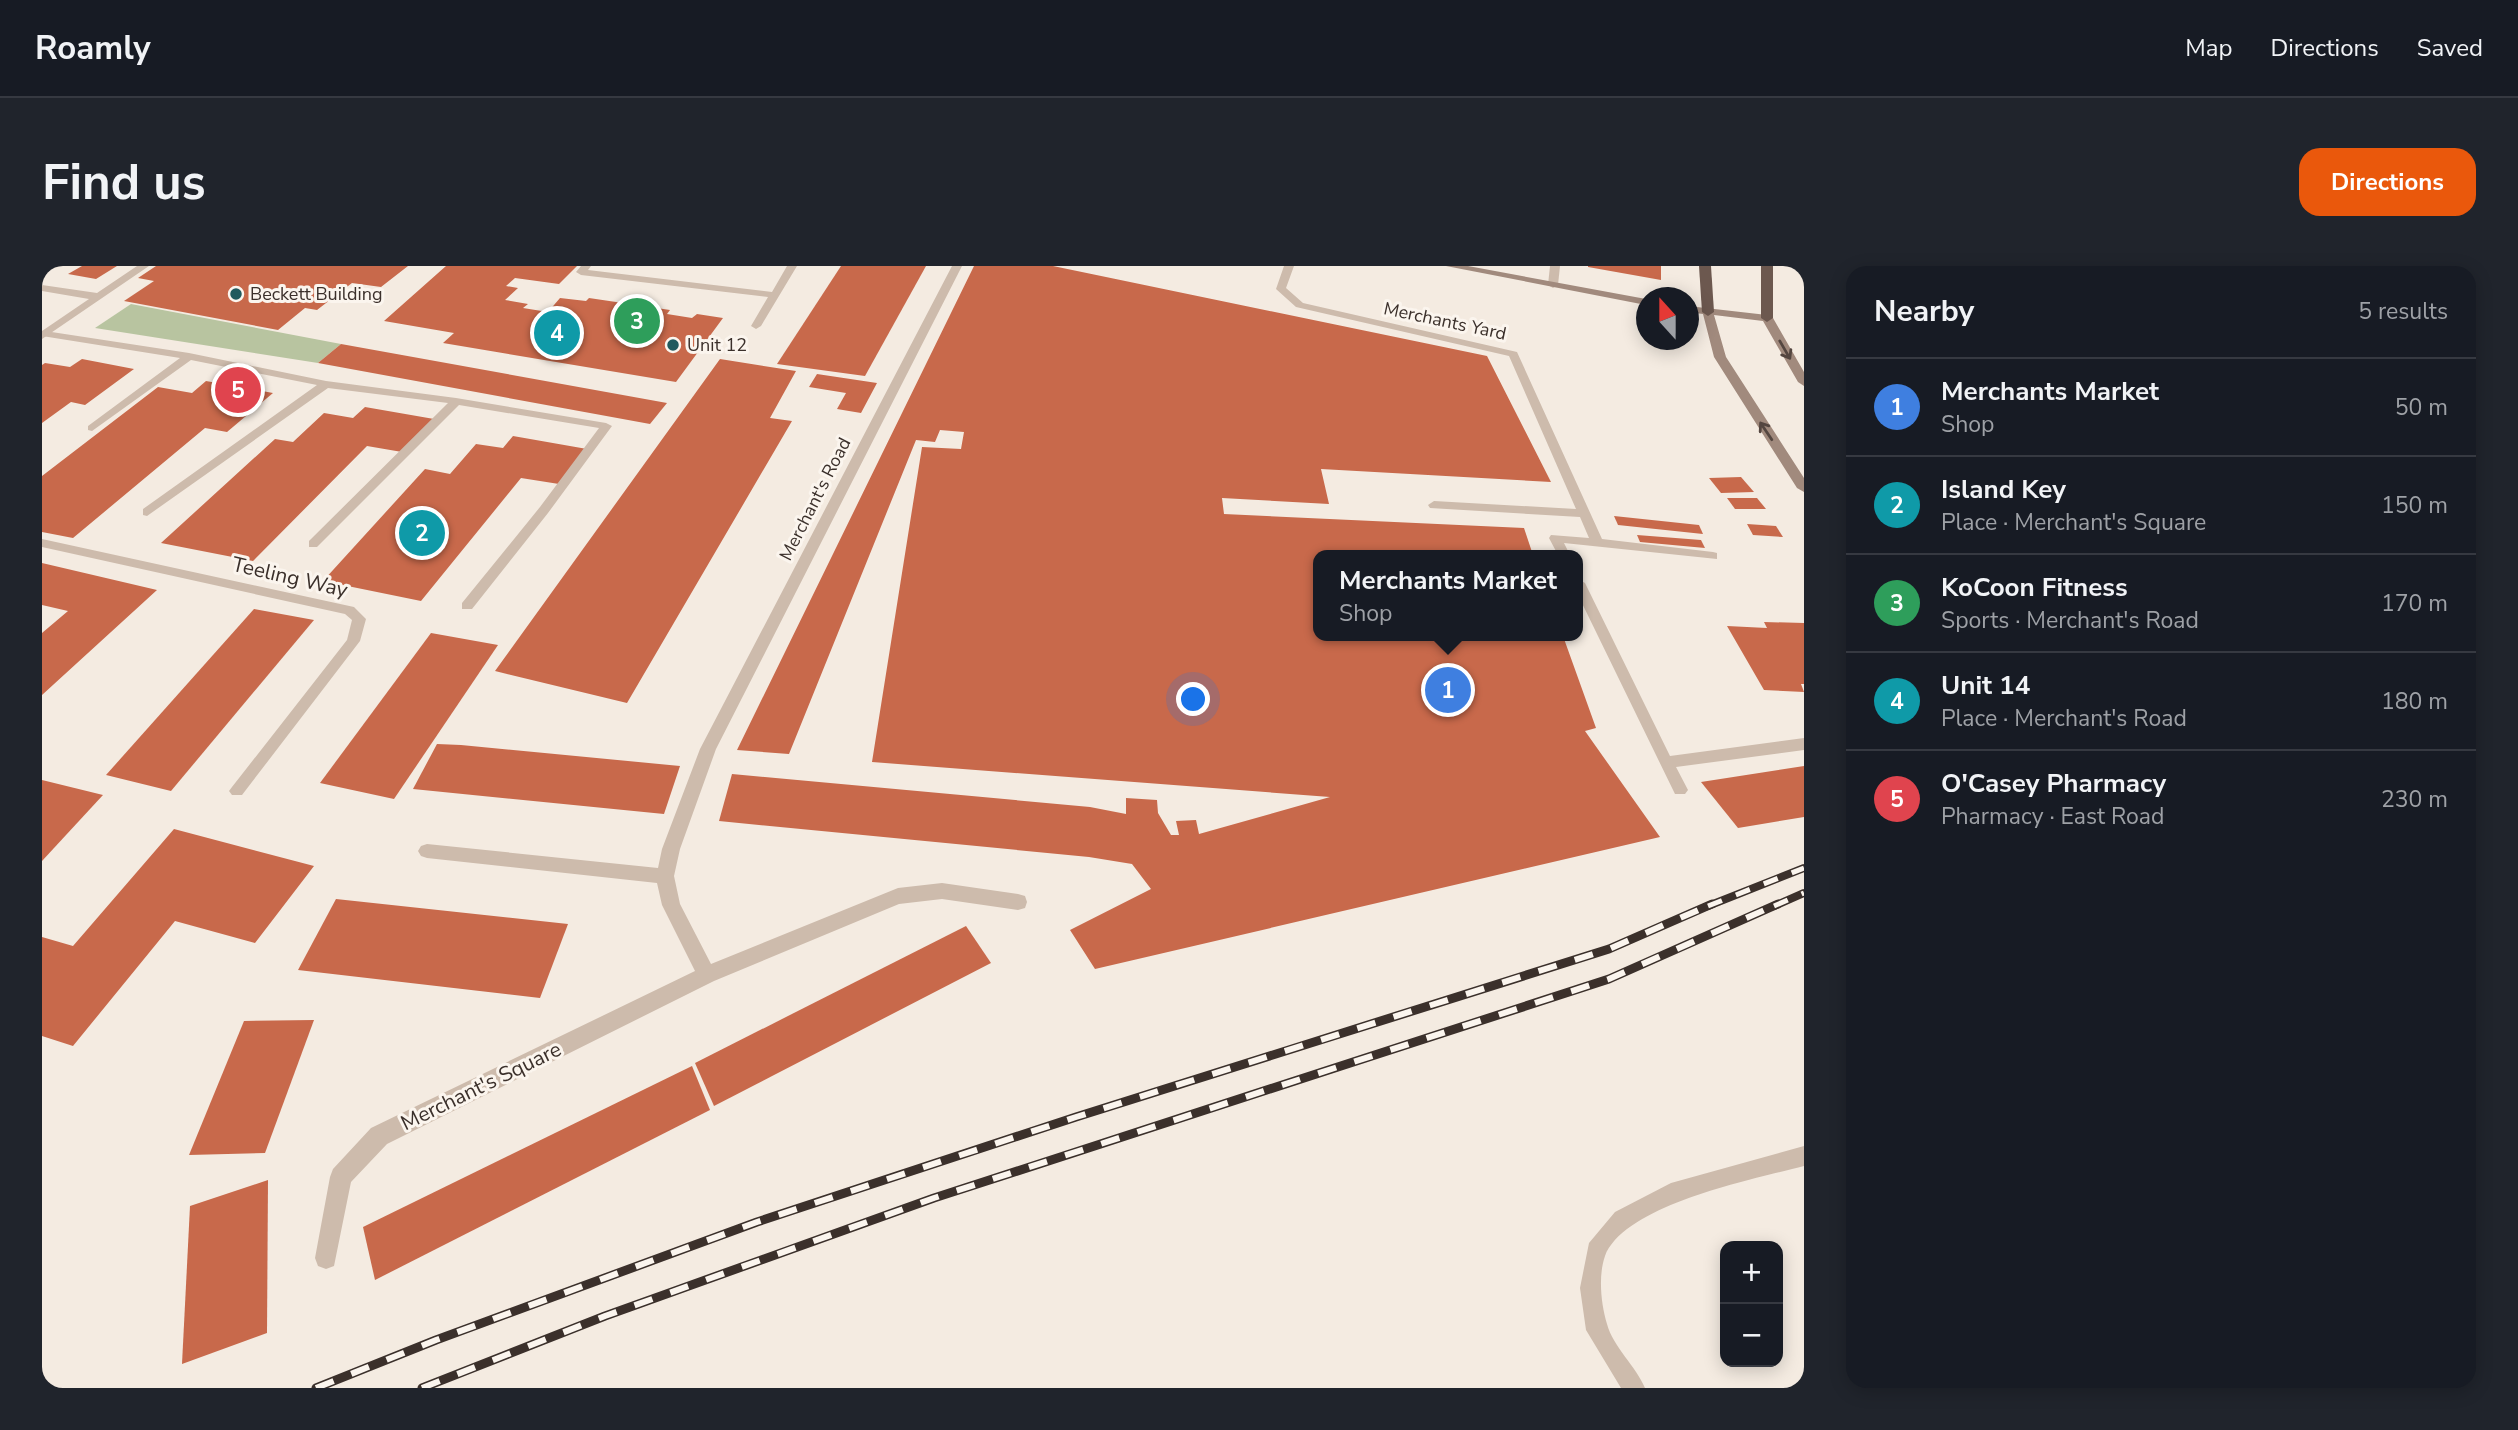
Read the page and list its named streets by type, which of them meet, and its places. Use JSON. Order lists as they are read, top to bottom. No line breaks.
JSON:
{"streets":{"street":["Merchant's Road","Merchant's Square"],"lane":["Merchants Yard","Teeling Way"]},"places":["Beckett Building","Unit 12"],"north":"top","page":{"header":"Roamly","nav":["Map","Directions","Saved"],"buttons":"Directions","title":"Find us","heading":["Nearby","5 results"],"pins":["3","4","5","2","1"],"list":[{"mark":"1","name":"Merchants Market","note":"Shop","value":"50 m"},{"mark":"2","name":"Island Key","note":"Place · Merchant's Square","value":"150 m"},{"mark":"3","name":"KoCoon Fitness","note":"Sports · Merchant's Road","value":"170 m"},{"mark":"4","name":"Unit 14","note":"Place · Merchant's Road","value":"180 m"},{"mark":"5","name":"O'Casey Pharmacy","note":"Pharmacy · East Road","value":"230 m"}],"popup":["Merchants Market","Shop"],"map_buttons":["+","−"]}}
